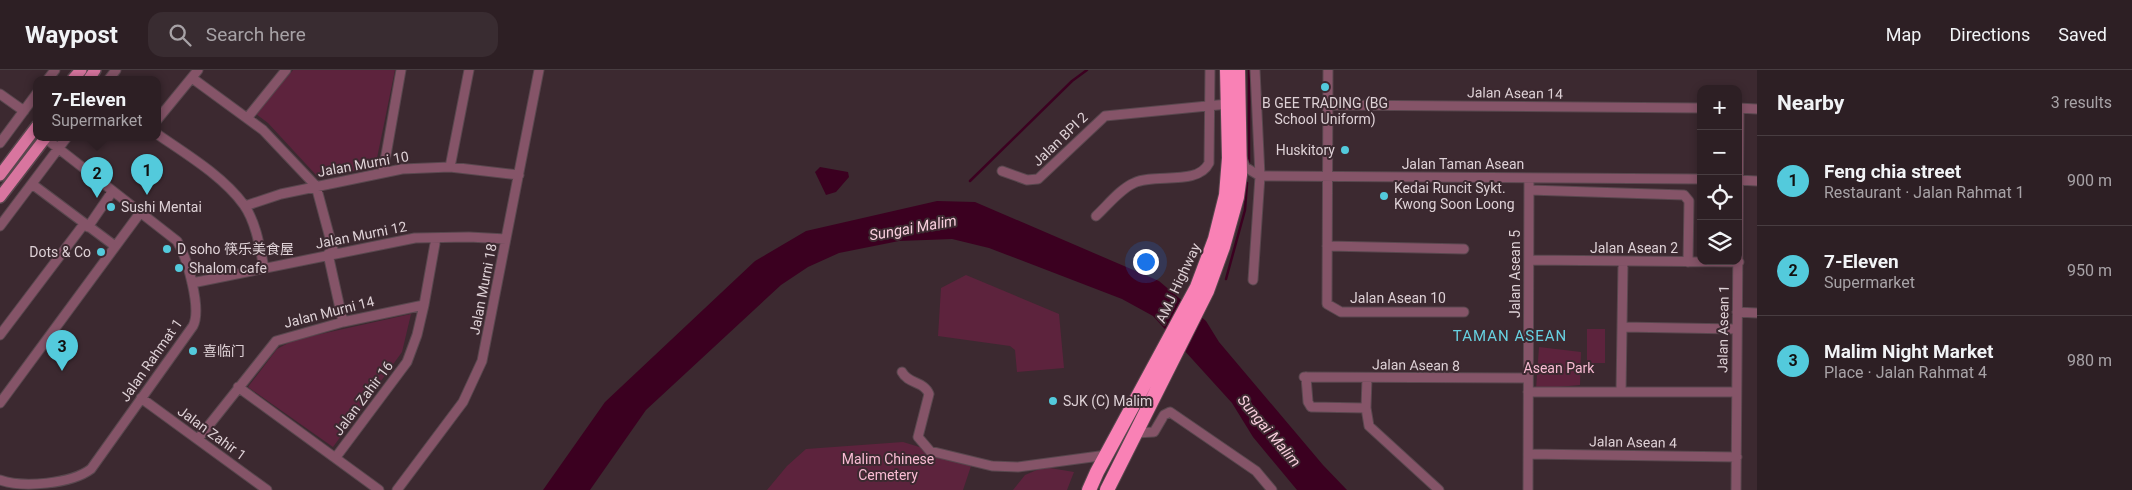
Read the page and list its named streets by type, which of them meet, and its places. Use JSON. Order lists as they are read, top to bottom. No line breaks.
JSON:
{"streets":{"highway":["AMJ Highway"],"street":["Jalan Asean 14","Jalan BPI 2","Jalan Murni 10","Jalan Taman Asean","Jalan Murni 12","Jalan Asean 2","Jalan Asean 5","Jalan Murni 18","Jalan Asean 10","Jalan Murni 14","Jalan Asean 1","Jalan Rahmat 1","Jalan Asean 8","Jalan Zahir 16","Jalan Zahir 1","Jalan Asean 4"]},"crossings":[["Jalan BPI 2","AMJ Highway"],["Jalan Murni 10","Jalan Murni 18"],["Jalan Taman Asean","Jalan Asean 5"],["Jalan Murni 12","Jalan Murni 18"],["Jalan Murni 12","Jalan Rahmat 1"],["Jalan Murni 12","Jalan Zahir 16"],["Jalan Asean 2","Jalan Asean 5"],["Jalan Asean 5","Jalan Asean 8"],["Jalan Asean 5","Jalan Asean 4"],["Jalan Murni 14","Jalan Zahir 16"],["Jalan Murni 14","Jalan Zahir 1"],["Jalan Asean 1","Jalan Asean 4"],["Jalan Rahmat 1","Jalan Zahir 1"]],"districts":["TAMAN ASEAN"],"water":["Sungai Malim"],"parks":["Asean Park","Malim Chinese Cemetery"],"places":["B GEE TRADING (BG School Uniform)","Huskitory","Kedai Runcit Sykt. Kwong Soon Loong","Sushi Mentai","D soho 筷乐美食屋","Dots & Co","Shalom cafe","喜临门","SJK (C) Malim"],"page":{"header":"Waypost","search":"Search here","nav":["Map","Directions","Saved"],"heading":["Nearby","3 results"],"popup":["7-Eleven","Supermarket"],"map_buttons":["+","−"],"list":[{"mark":"1","name":"Feng chia street","note":"Restaurant · Jalan Rahmat 1","value":"900 m"},{"mark":"2","name":"7-Eleven","note":"Supermarket","value":"950 m"},{"mark":"3","name":"Malim Night Market","note":"Place · Jalan Rahmat 4","value":"980 m"}],"pins":["1","2","3"]}}
